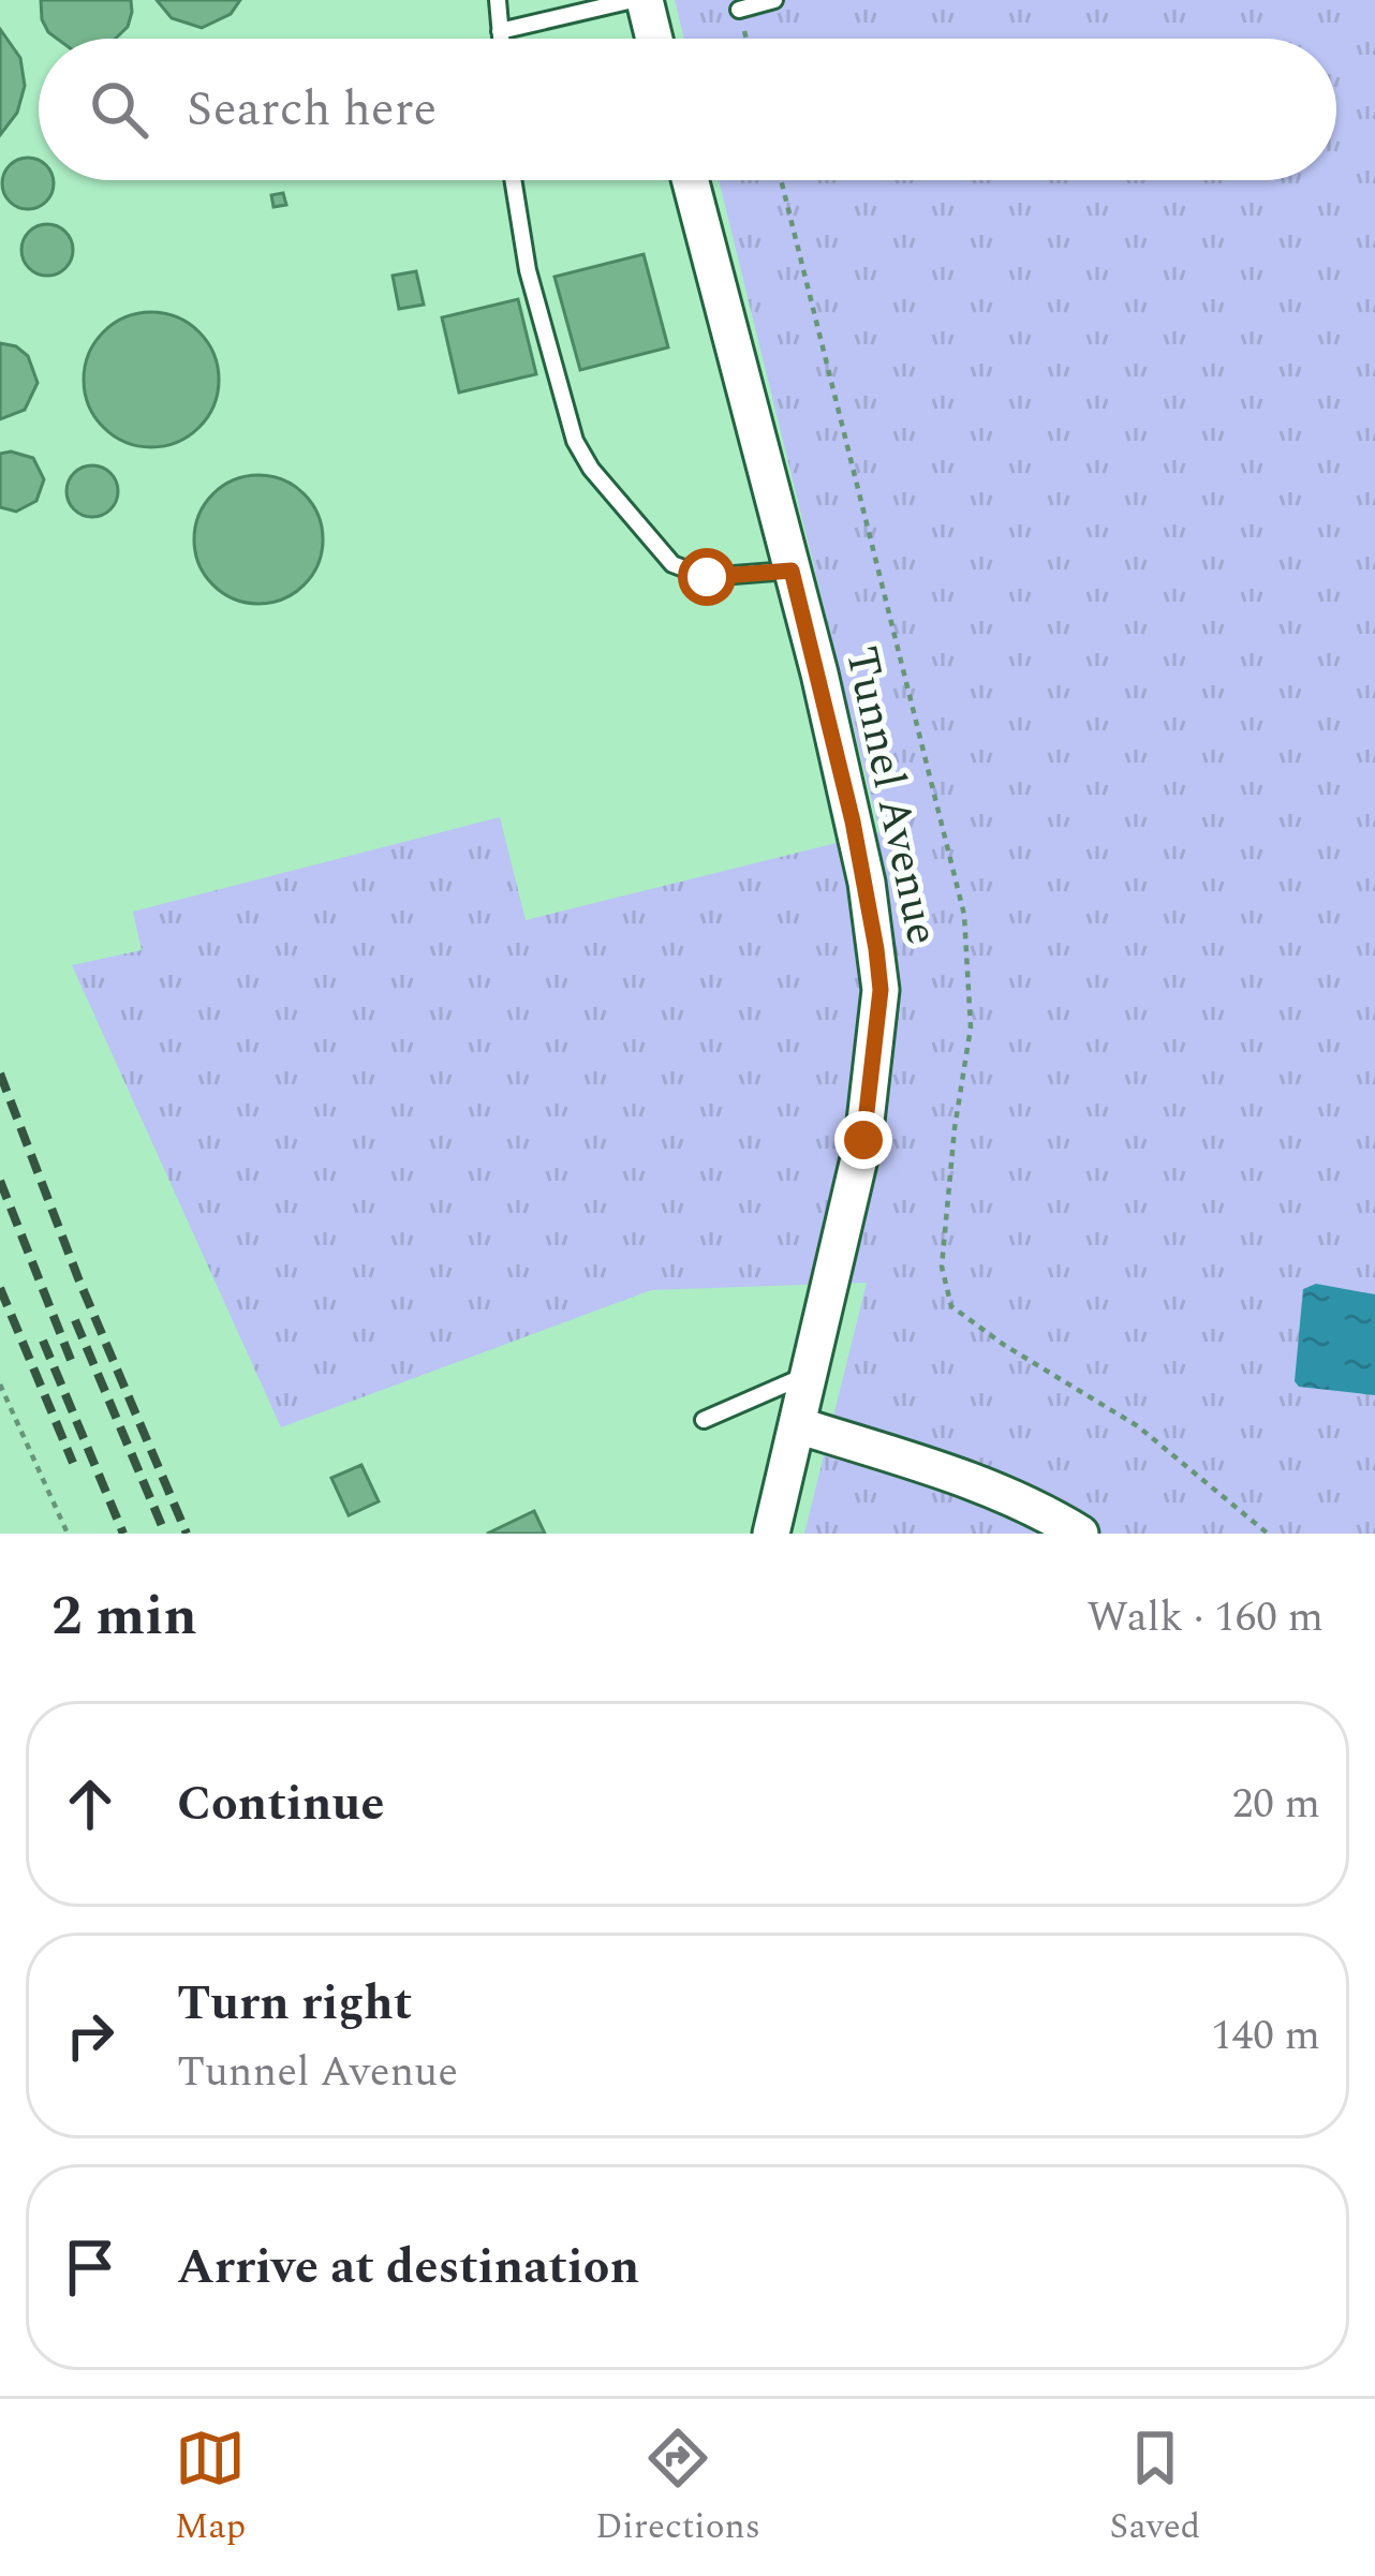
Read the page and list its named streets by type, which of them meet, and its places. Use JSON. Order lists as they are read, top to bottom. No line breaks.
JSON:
{"streets":{"street":["Tunnel Avenue"]},"page":{"search":"Search here","heading":["2 min","Walk · 160 m"],"list":[["Continue","20 m"],["Turn right","Tunnel Avenue","140 m"],"Arrive at destination"],"nav":["Map","Directions","Saved"]}}
